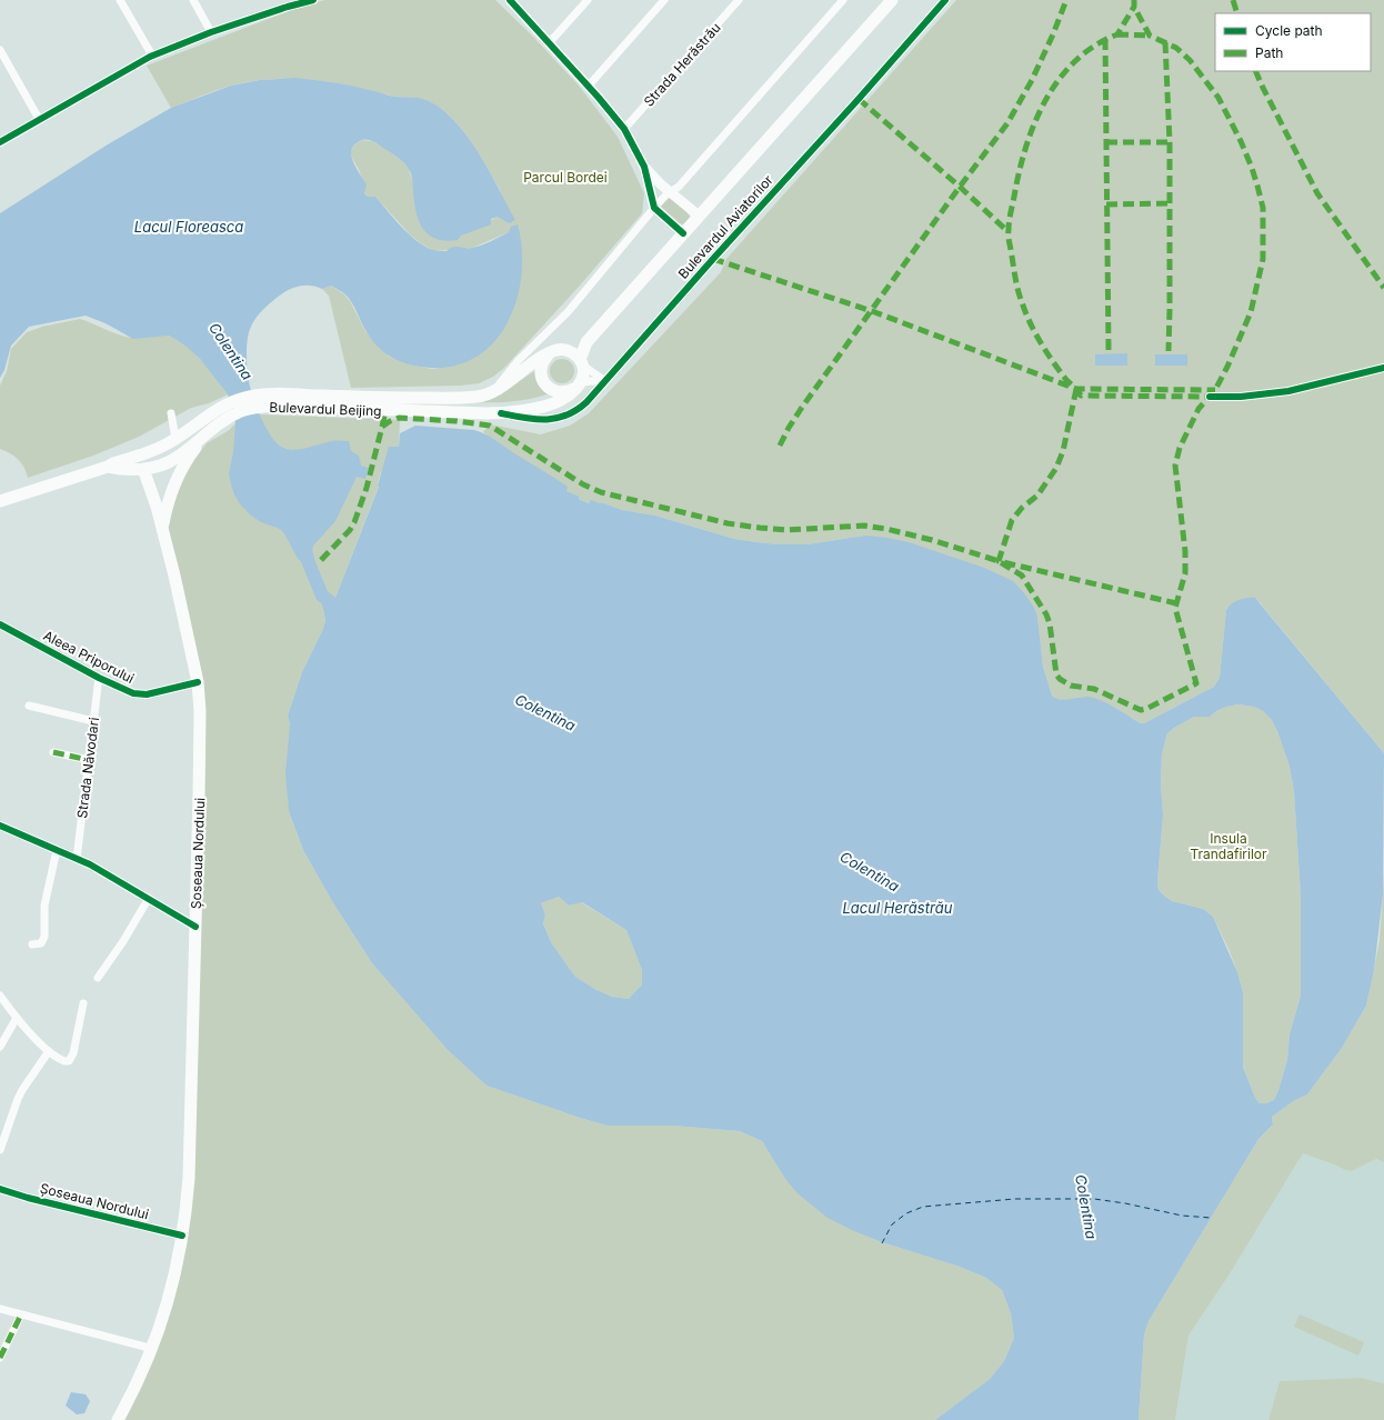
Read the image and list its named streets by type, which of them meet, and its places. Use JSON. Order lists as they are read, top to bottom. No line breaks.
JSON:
{"streets":{"main road":["Bulevardul Aviatorilor","Bulevardul Beijing","Șoseaua Nordului"],"street":["Strada Herăstrău","Aleea Priporului","Strada Năvodari"]},"crossings":[["Bulevardul Aviatorilor","Bulevardul Beijing"],["Bulevardul Beijing","Șoseaua Nordului"],["Aleea Priporului","Strada Năvodari"],["Aleea Priporului","Șoseaua Nordului"]],"water":["Lacul Floreasca","Colentina","Lacul Herăstrău"],"parks":["Parcul Bordei","Insula Trandafirilor"],"legend":["Cycle path","Path"]}
